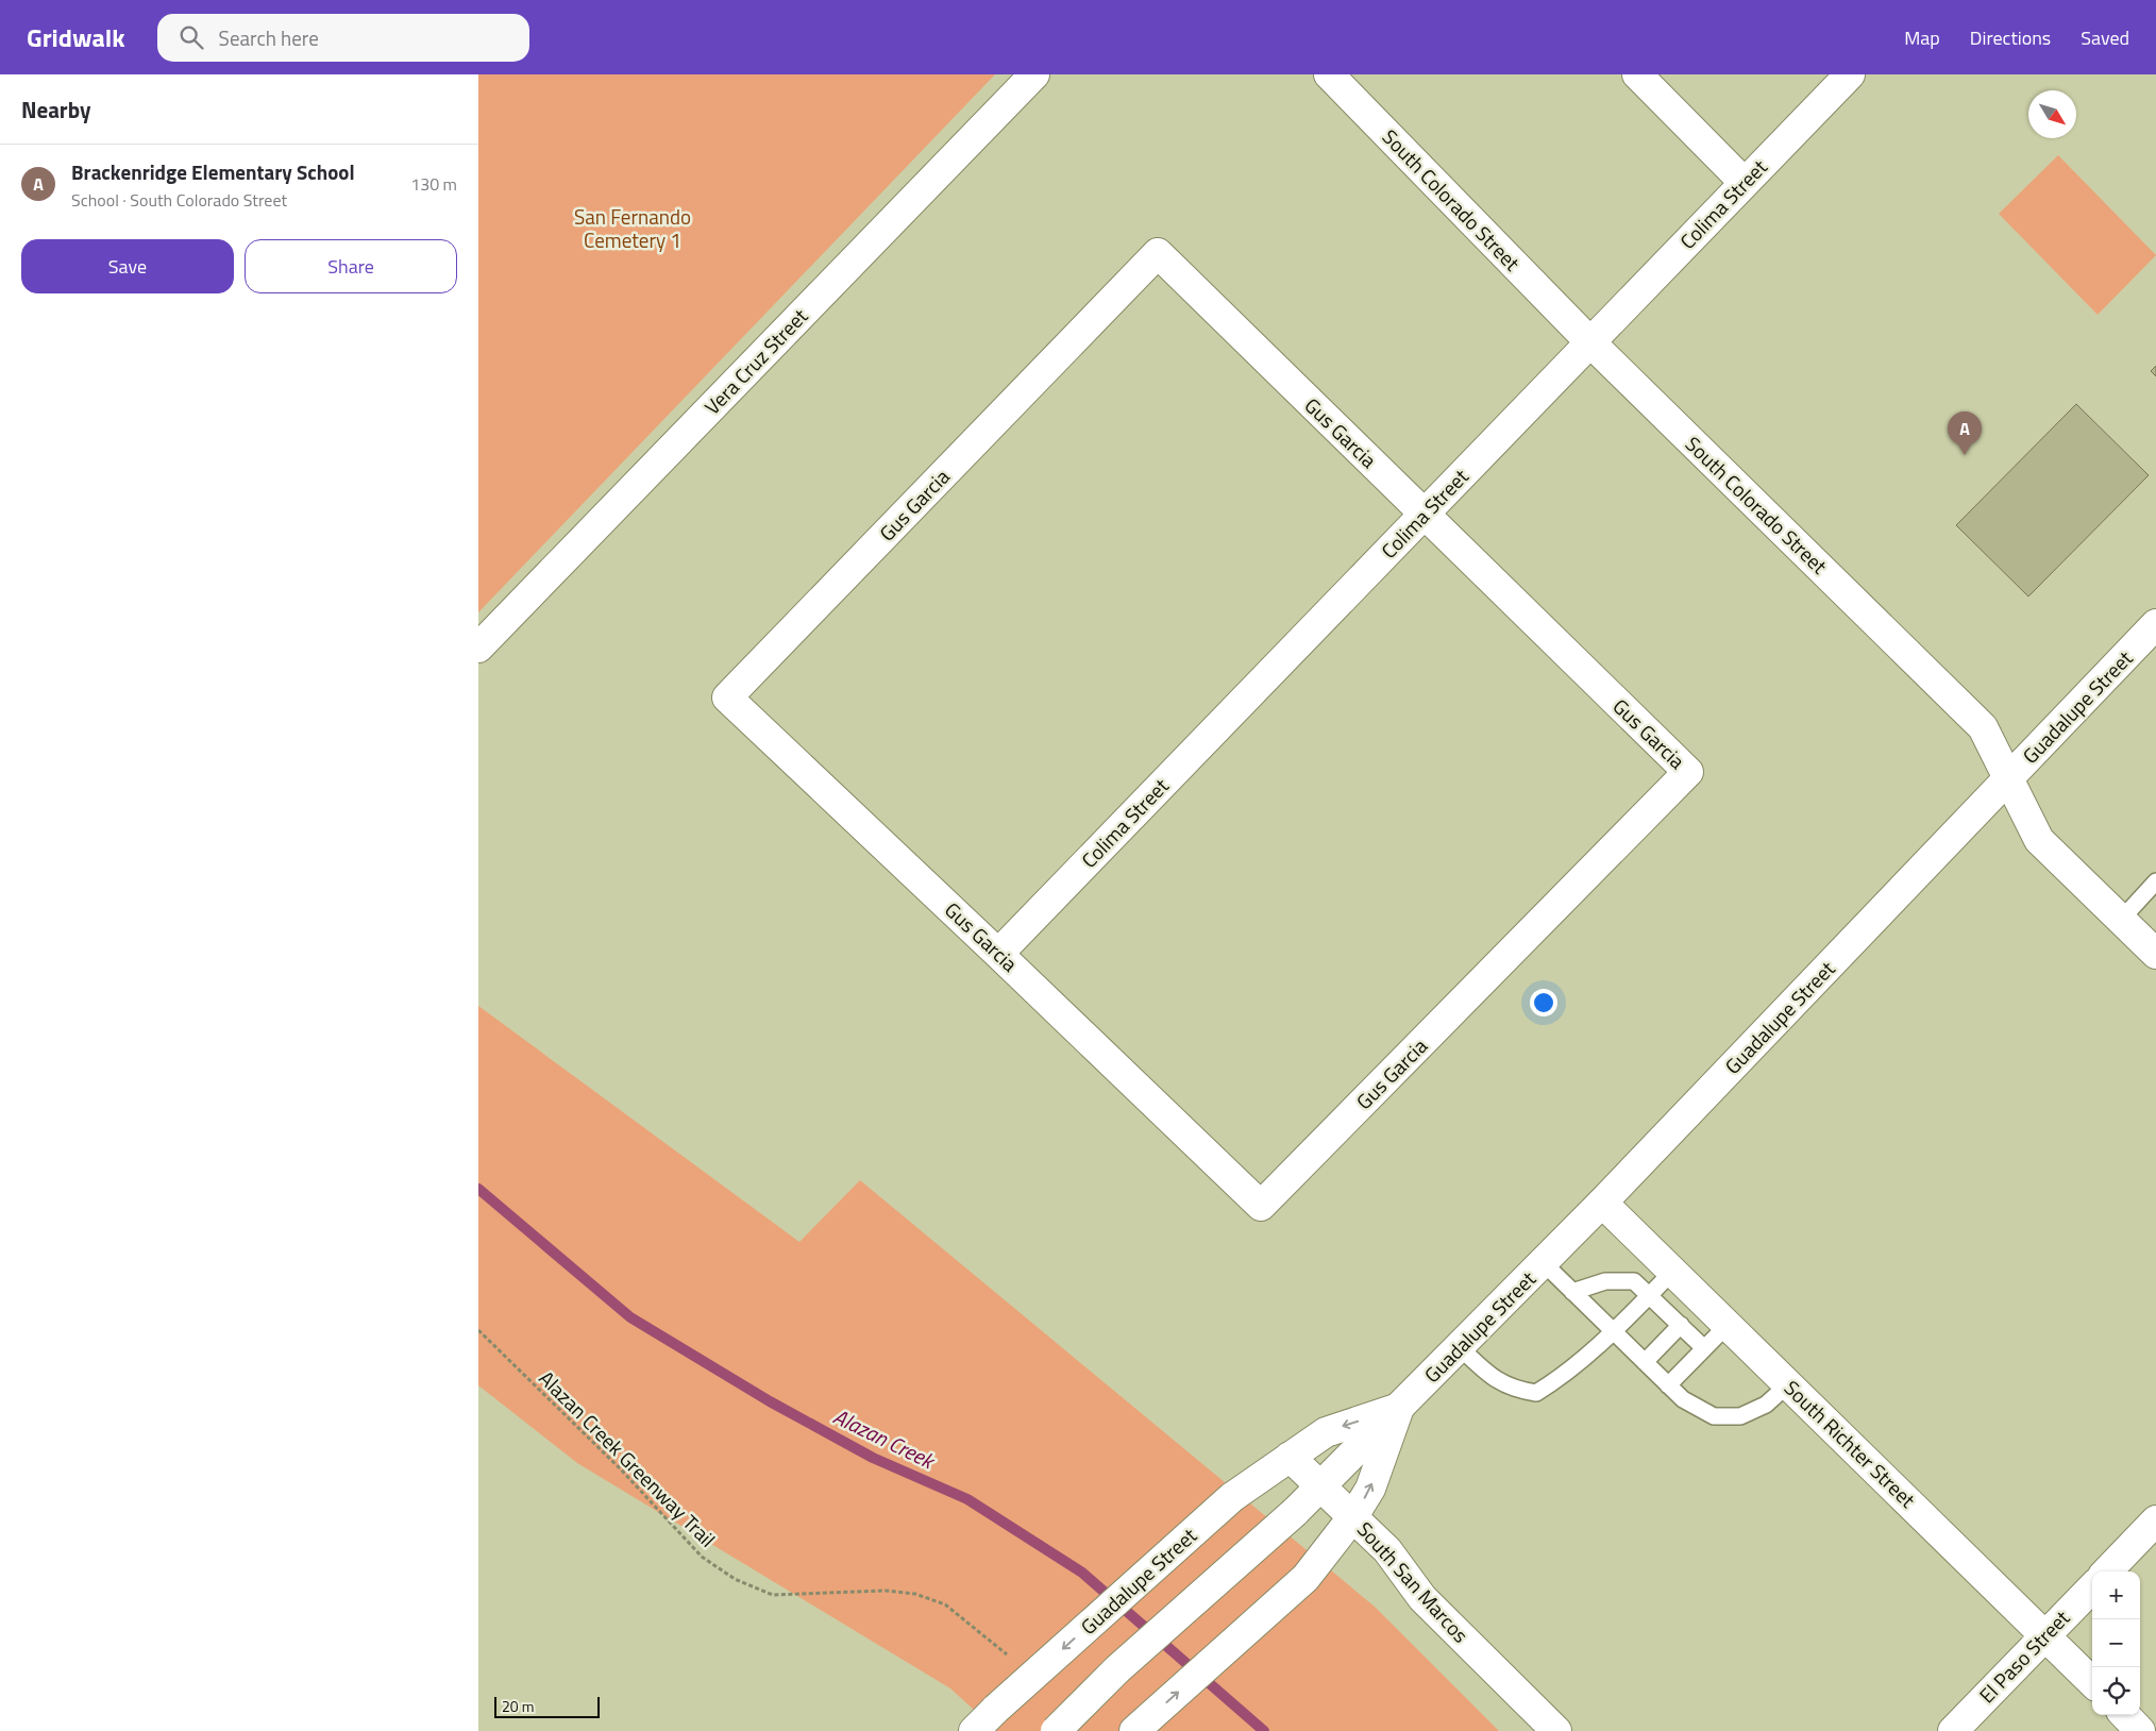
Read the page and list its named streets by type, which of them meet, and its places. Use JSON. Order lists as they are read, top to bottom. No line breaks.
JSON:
{"streets":{"street":["South Colorado Street","Colima Street","Vera Cruz Street","Gus Garcia","Guadalupe Street","South Richter Street","South San Marcos","El Paso Street"],"path":["Alazan Creek Greenway Trail"]},"crossings":[["South Colorado Street","Colima Street"],["South Colorado Street","Guadalupe Street"],["Colima Street","Gus Garcia"],["Guadalupe Street","South Richter Street"],["Guadalupe Street","South San Marcos"],["South Richter Street","El Paso Street"]],"water":["Alazan Creek"],"parks":["San Fernando Cemetery 1"],"scale_bar":"20 m","north":"bottom right","page":{"header":"Gridwalk","search":"Search here","nav":["Map","Directions","Saved"],"heading":"Nearby","list":[{"mark":"A","name":"Brackenridge Elementary School","note":"School · South Colorado Street","value":"130 m"}],"buttons":["Save","Share"],"pins":"A","map_buttons":["+","−"],"scale":"20 m"}}
